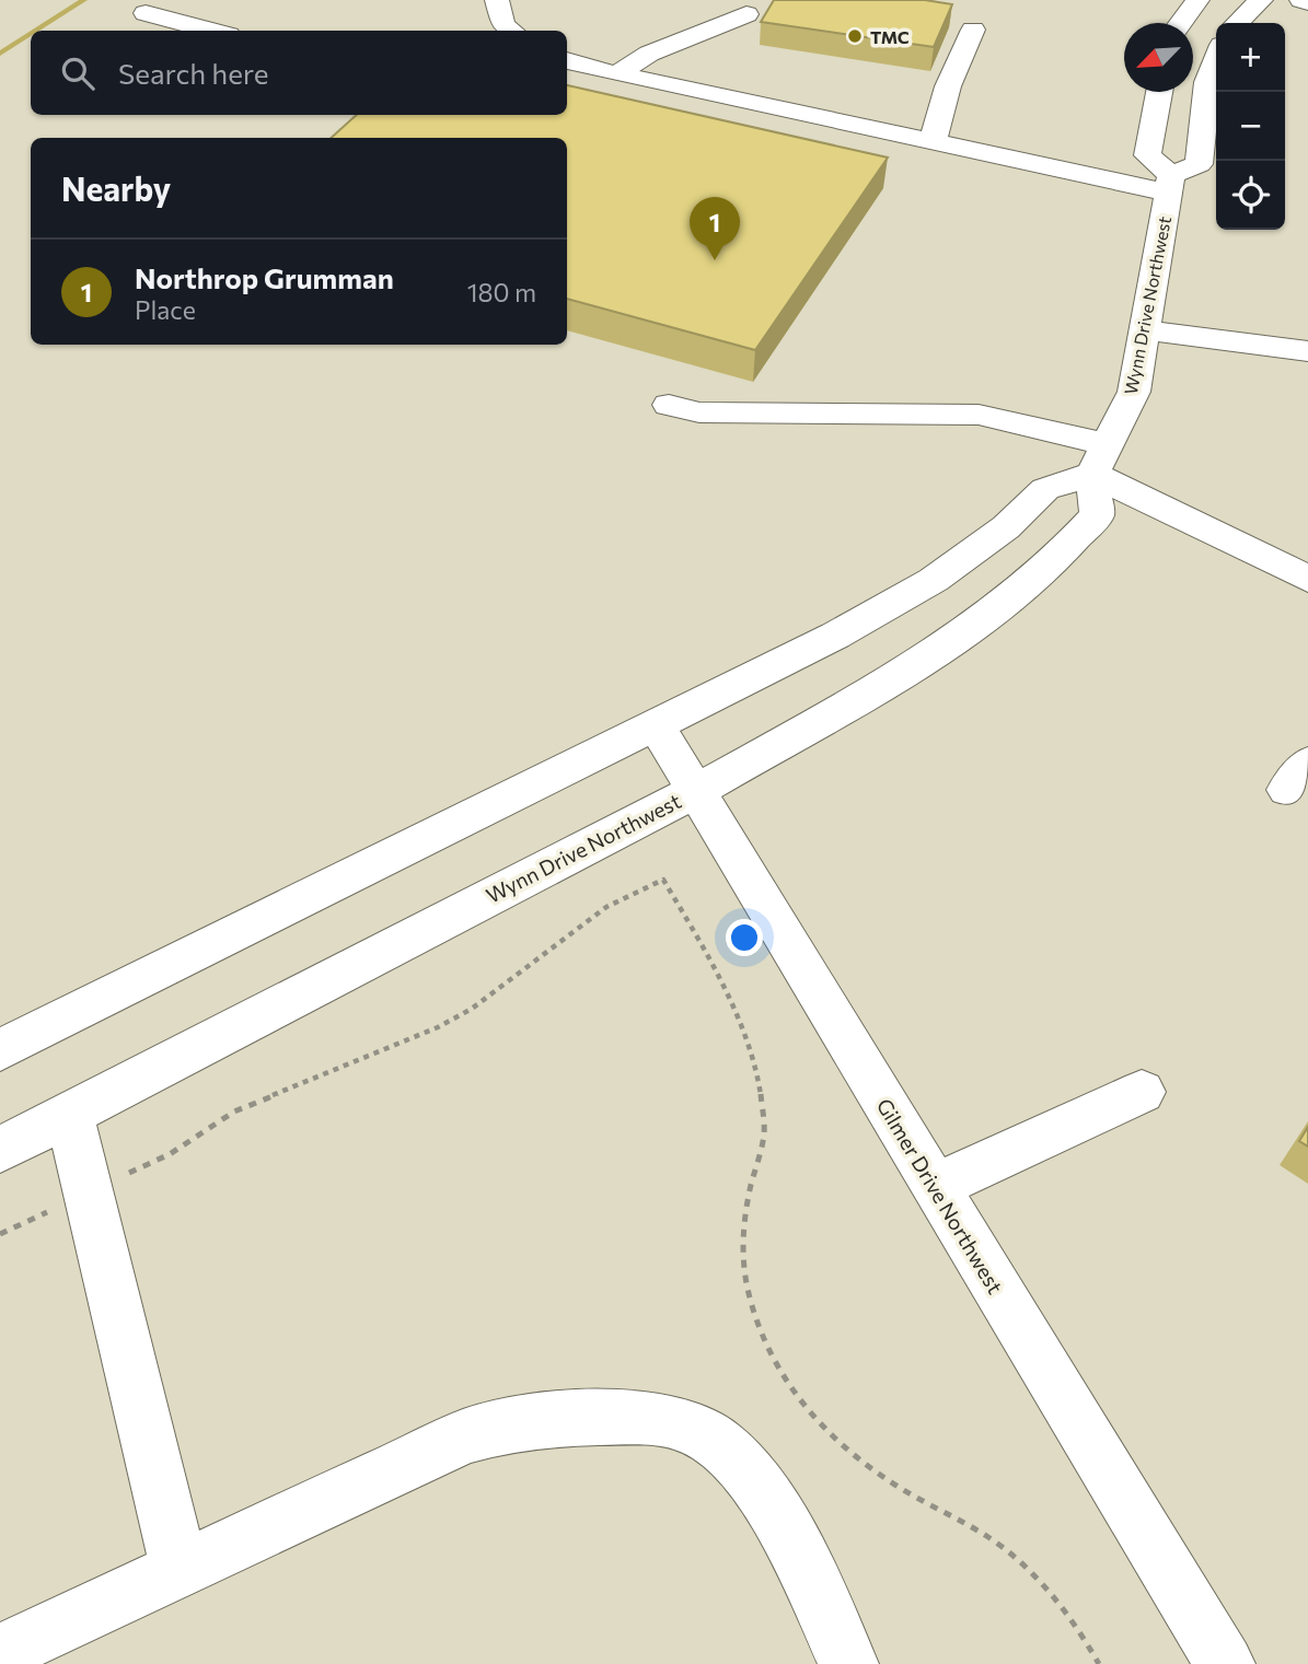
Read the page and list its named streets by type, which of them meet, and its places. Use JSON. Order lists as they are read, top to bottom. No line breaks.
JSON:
{"streets":{"street":["Wynn Drive Northwest","Gilmer Drive Northwest"]},"crossings":[["Wynn Drive Northwest","Gilmer Drive Northwest"]],"places":["TMC"],"north":"bottom left","page":{"map_buttons":["+","−"],"search":"Search here","heading":"Nearby","pins":"1","list":[{"mark":"1","name":"Northrop Grumman","note":"Place","value":"180 m"}]}}
